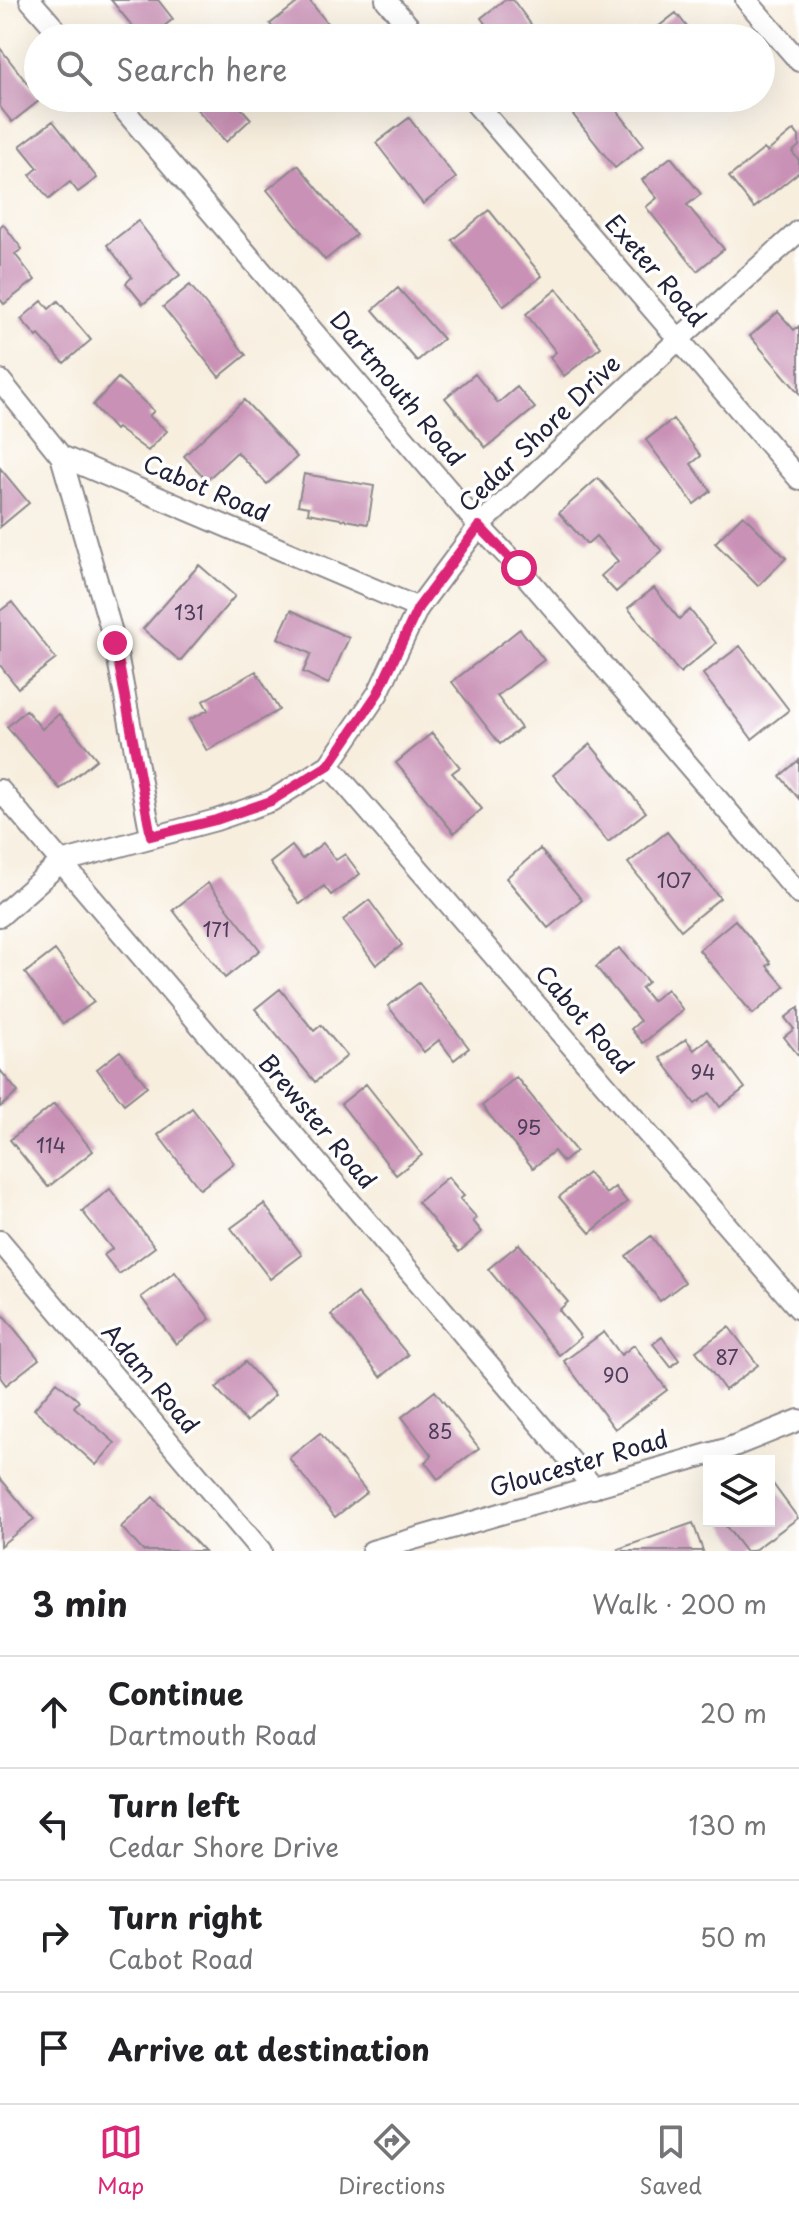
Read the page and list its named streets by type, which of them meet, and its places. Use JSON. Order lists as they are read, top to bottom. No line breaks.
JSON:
{"streets":{"street":["Exeter Road","Dartmouth Road","Cedar Shore Drive","Cabot Road","Brewster Road","Adam Road","Gloucester Road"]},"crossings":[["Exeter Road","Cedar Shore Drive"],["Dartmouth Road","Cedar Shore Drive"],["Cedar Shore Drive","Cabot Road"],["Cedar Shore Drive","Brewster Road"],["Brewster Road","Gloucester Road"]],"house_numbers":["131","107","171","94","95","114","87","90","85"],"page":{"search":"Search here","heading":["3 min","Walk · 200 m"],"list":[["Continue","Dartmouth Road","20 m"],["Turn left","Cedar Shore Drive","130 m"],["Turn right","Cabot Road","50 m"],"Arrive at destination"],"nav":["Map","Directions","Saved"]}}
